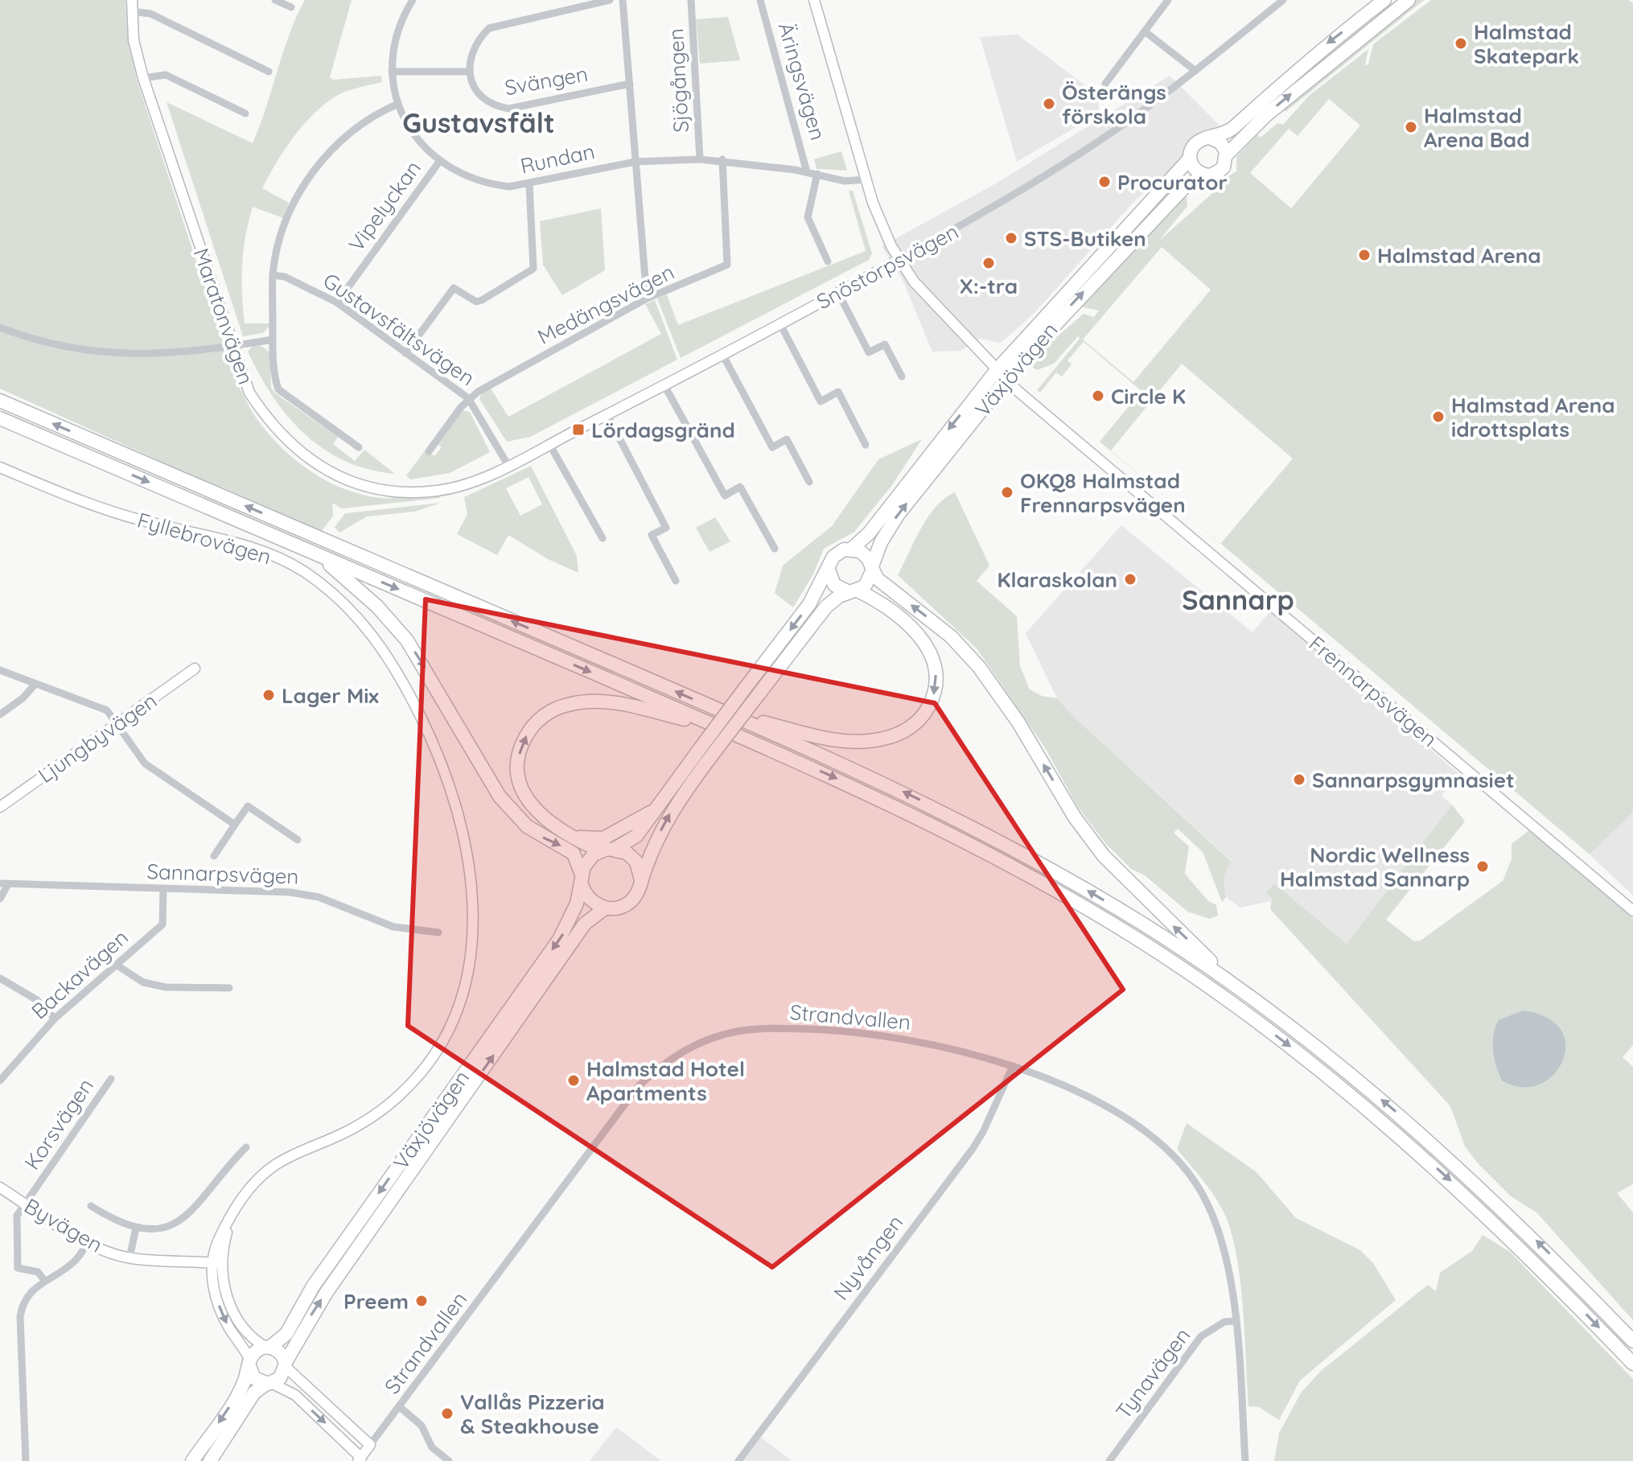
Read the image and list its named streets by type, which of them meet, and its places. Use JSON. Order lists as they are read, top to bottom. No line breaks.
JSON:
{"streets":{"highway":["Växjövägen"],"street":["Svängen","Sjögången","Äringsvägen","Rundan","Vipelyckan","Snöstorpsvägen","Medängsvägen","Maratonvägen","Gustavsfältsvägen","Fyllebrovägen","Frennarpsvägen","Ljungbyvägen","Sannarpsvägen","Backavägen","Strandvallen","Korsvägen","Byvägen","Nyvången","Tynavägen"]},"crossings":[["Sjögången","Rundan"],["Äringsvägen","Rundan"],["Rundan","Vipelyckan"],["Rundan","Medängsvägen"],["Rundan","Frennarpsvägen"],["Vipelyckan","Gustavsfältsvägen"],["Snöstorpsvägen","Maratonvägen"],["Snöstorpsvägen","Gustavsfältsvägen"],["Snöstorpsvägen","Frennarpsvägen"],["Medängsvägen","Gustavsfältsvägen"],["Växjövägen","Fyllebrovägen"],["Växjövägen","Frennarpsvägen"],["Fyllebrovägen","Byvägen"],["Sannarpsvägen","Backavägen"],["Strandvallen","Nyvången"],["Strandvallen","Tynavägen"],["Korsvägen","Byvägen"]],"districts":["Gustavsfält","Sannarp"],"places":{"other":["Halmstad Skatepark","Österängs förskola","Halmstad Arena Bad","Procurator","STS-Butiken","Halmstad Arena","X:-tra","Circle K","Halmstad Arena idrottsplats","OKQ8 Halmstad Frennarpsvägen","Klaraskolan","Lager Mix","Sannarpsgymnasiet","Nordic Wellness Halmstad Sannarp","Halmstad Hotel Apartments","Preem","Vallås Pizzeria & Steakhouse"],"transit":["Lördagsgränd"]}}
